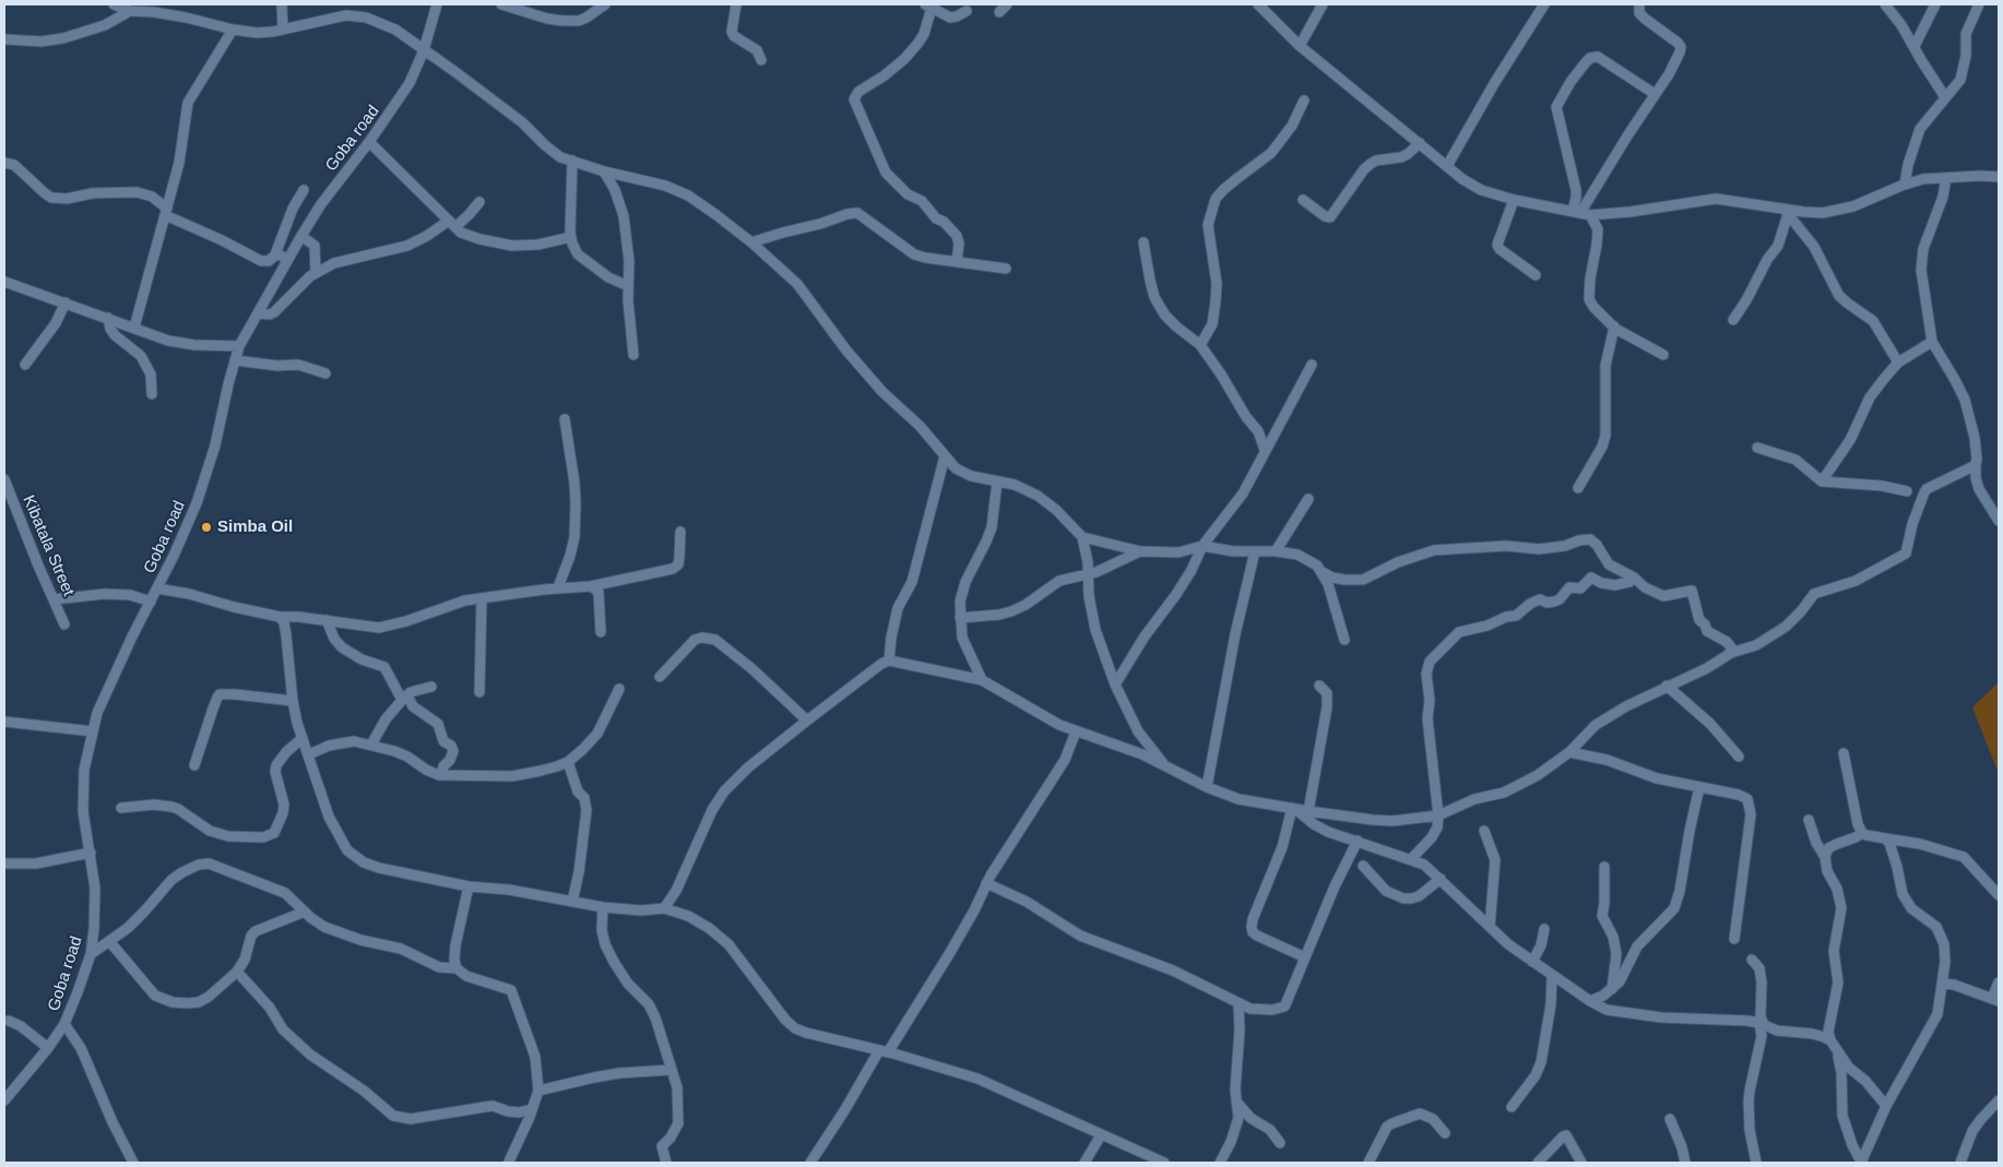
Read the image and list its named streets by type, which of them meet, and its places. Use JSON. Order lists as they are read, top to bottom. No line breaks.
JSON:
{"streets":{"street":["Goba road","Kibatala Street"]},"places":["Simba Oil"]}
